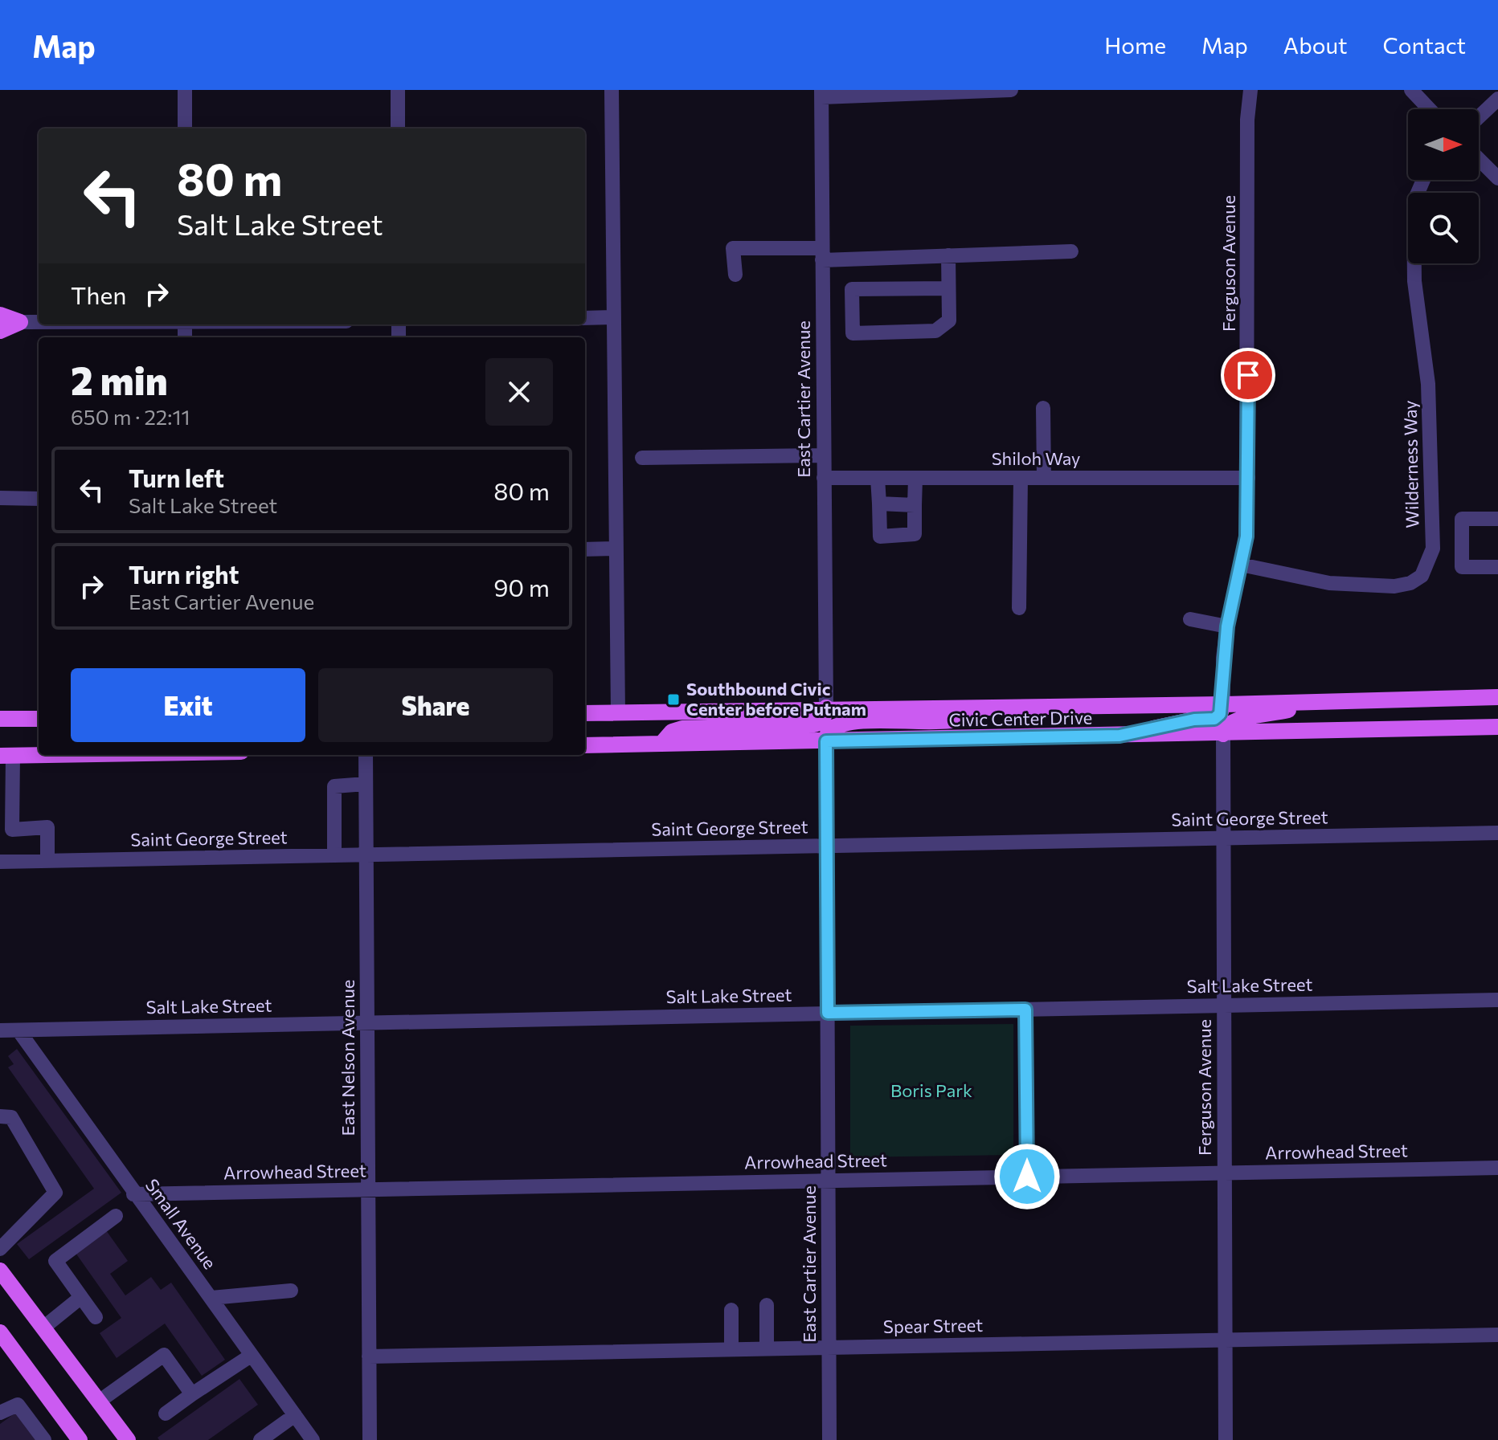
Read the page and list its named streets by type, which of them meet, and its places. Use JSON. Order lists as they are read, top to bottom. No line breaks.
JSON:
{"streets":{"main road":["Civic Center Drive"],"street":["Ferguson Avenue","East Cartier Avenue","Shiloh Way","Wilderness Way","Saint George Street","Salt Lake Street","East Nelson Avenue","Arrowhead Street","Small Avenue","Spear Street"]},"crossings":[["Ferguson Avenue","Shiloh Way"],["Ferguson Avenue","Wilderness Way"],["Ferguson Avenue","Civic Center Drive"],["Ferguson Avenue","Saint George Street"],["Ferguson Avenue","Salt Lake Street"],["Ferguson Avenue","Arrowhead Street"],["Ferguson Avenue","Spear Street"],["East Cartier Avenue","Shiloh Way"],["East Cartier Avenue","Civic Center Drive"],["East Cartier Avenue","Saint George Street"],["East Cartier Avenue","Salt Lake Street"],["East Cartier Avenue","Arrowhead Street"],["East Cartier Avenue","Spear Street"],["Saint George Street","East Nelson Avenue"],["Salt Lake Street","East Nelson Avenue"],["Salt Lake Street","Small Avenue"],["East Nelson Avenue","Arrowhead Street"],["East Nelson Avenue","Spear Street"],["Arrowhead Street","Small Avenue"]],"parks":["Boris Park"],"places":{"transit":["Southbound Civic Center before Putnam"]},"north":"right","page":{"header":"Map","nav":["Home","Map","About","Contact"],"turn":["80 m","Salt Lake Street"],"then":"Then","heading":["2 min","650 m · 22:11"],"list":[{"name":"Turn left","note":"Salt Lake Street","value":"80 m"},{"name":"Turn right","note":"East Cartier Avenue","value":"90 m"}],"buttons":["Exit","Share"]}}
